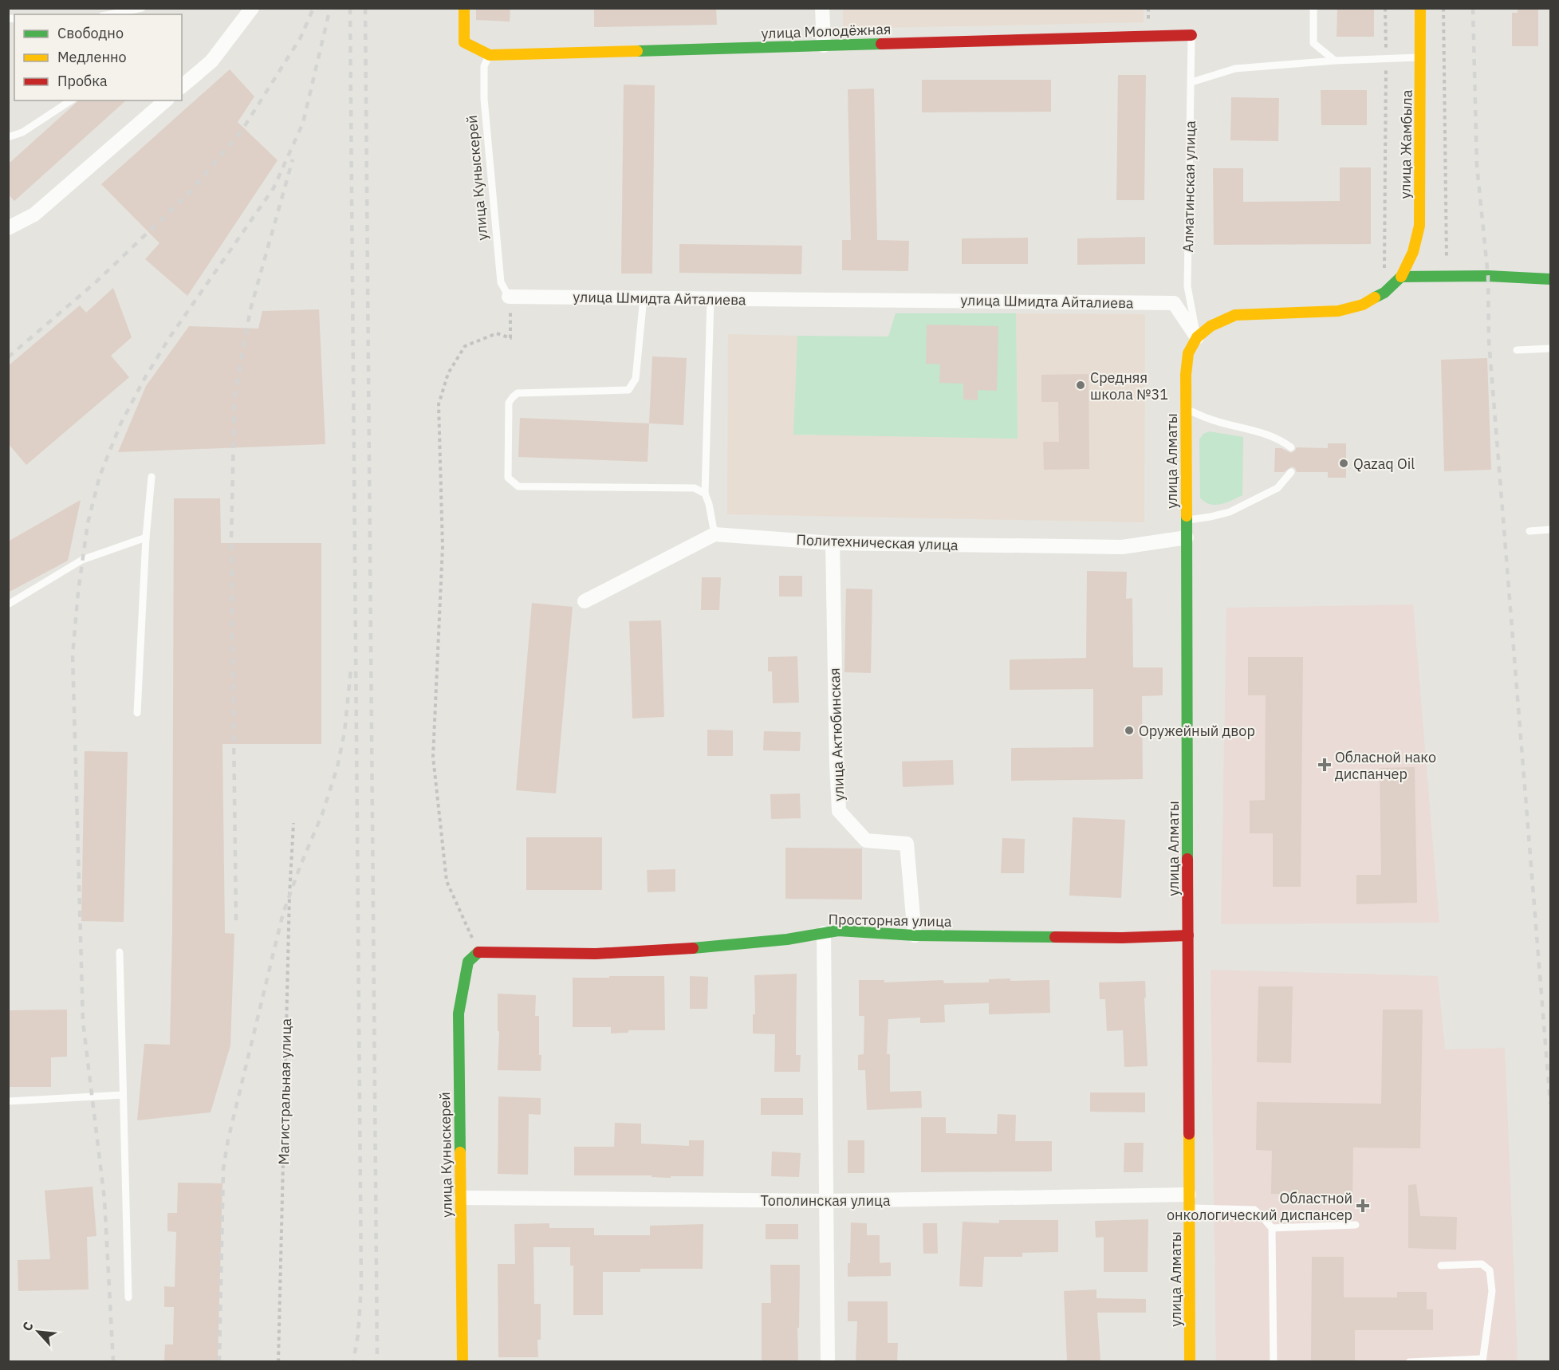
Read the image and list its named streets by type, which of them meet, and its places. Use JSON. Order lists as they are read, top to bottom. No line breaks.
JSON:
{"streets":{"street":["улица Молодёжная","улица Жамбыла","улица Куныскерей","улица Шмидта Айталиева","улица Алматы","Политехническая улица","улица Актюбинская","Просторная улица","Тополинская улица"],"lane":["Алматинская улица"],"path":["Магистральная улица"]},"crossings":[["улица Молодёжная","улица Куныскерей"],["улица Молодёжная","Алматинская улица"],["улица Куныскерей","улица Шмидта Айталиева"],["улица Куныскерей","Просторная улица"],["улица Куныскерей","Тополинская улица"],["Алматинская улица","улица Шмидта Айталиева"],["Алматинская улица","улица Алматы"],["улица Шмидта Айталиева","улица Алматы"],["улица Алматы","Политехническая улица"],["улица Алматы","Просторная улица"],["улица Алматы","Тополинская улица"],["Политехническая улица","улица Актюбинская"],["улица Актюбинская","Просторная улица"]],"places":{"other":["Средняя школа №31","Qazaq Oil","Оружейный двор"],"health":["Обласной нако диспанчер","Областной онкологический диспансер"]},"legend":["Свободно","Медленно","Пробка"],"north":"top left"}
